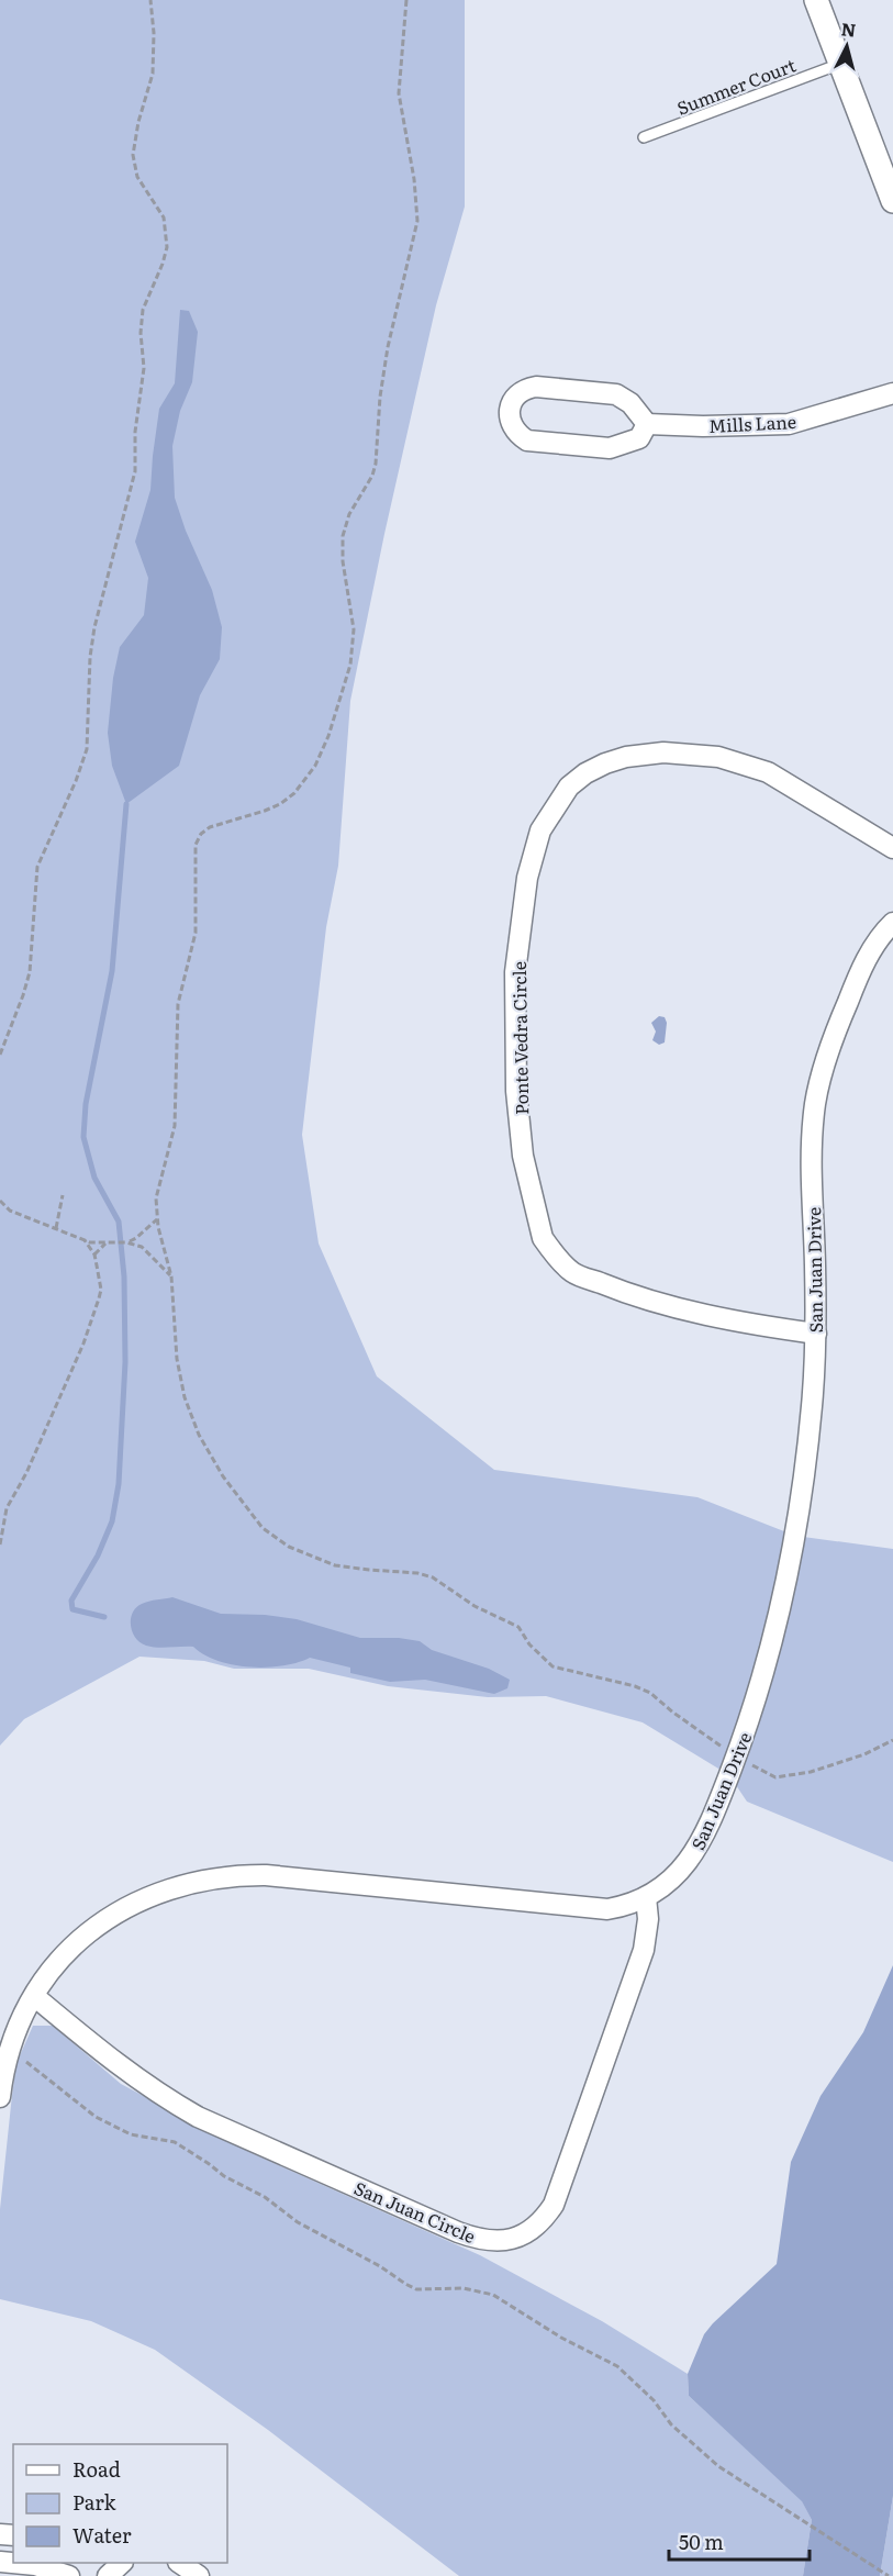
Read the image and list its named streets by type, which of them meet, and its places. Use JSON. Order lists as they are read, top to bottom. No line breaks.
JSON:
{"streets":{"street":["Mills Lane","Ponte Vedra Circle","San Juan Drive","San Juan Circle"],"lane":["Summer Court"]},"crossings":[["Ponte Vedra Circle","San Juan Drive"],["San Juan Drive","San Juan Circle"]],"legend":["Road","Park","Water"],"scale_bar":"50 m","north":"top"}
